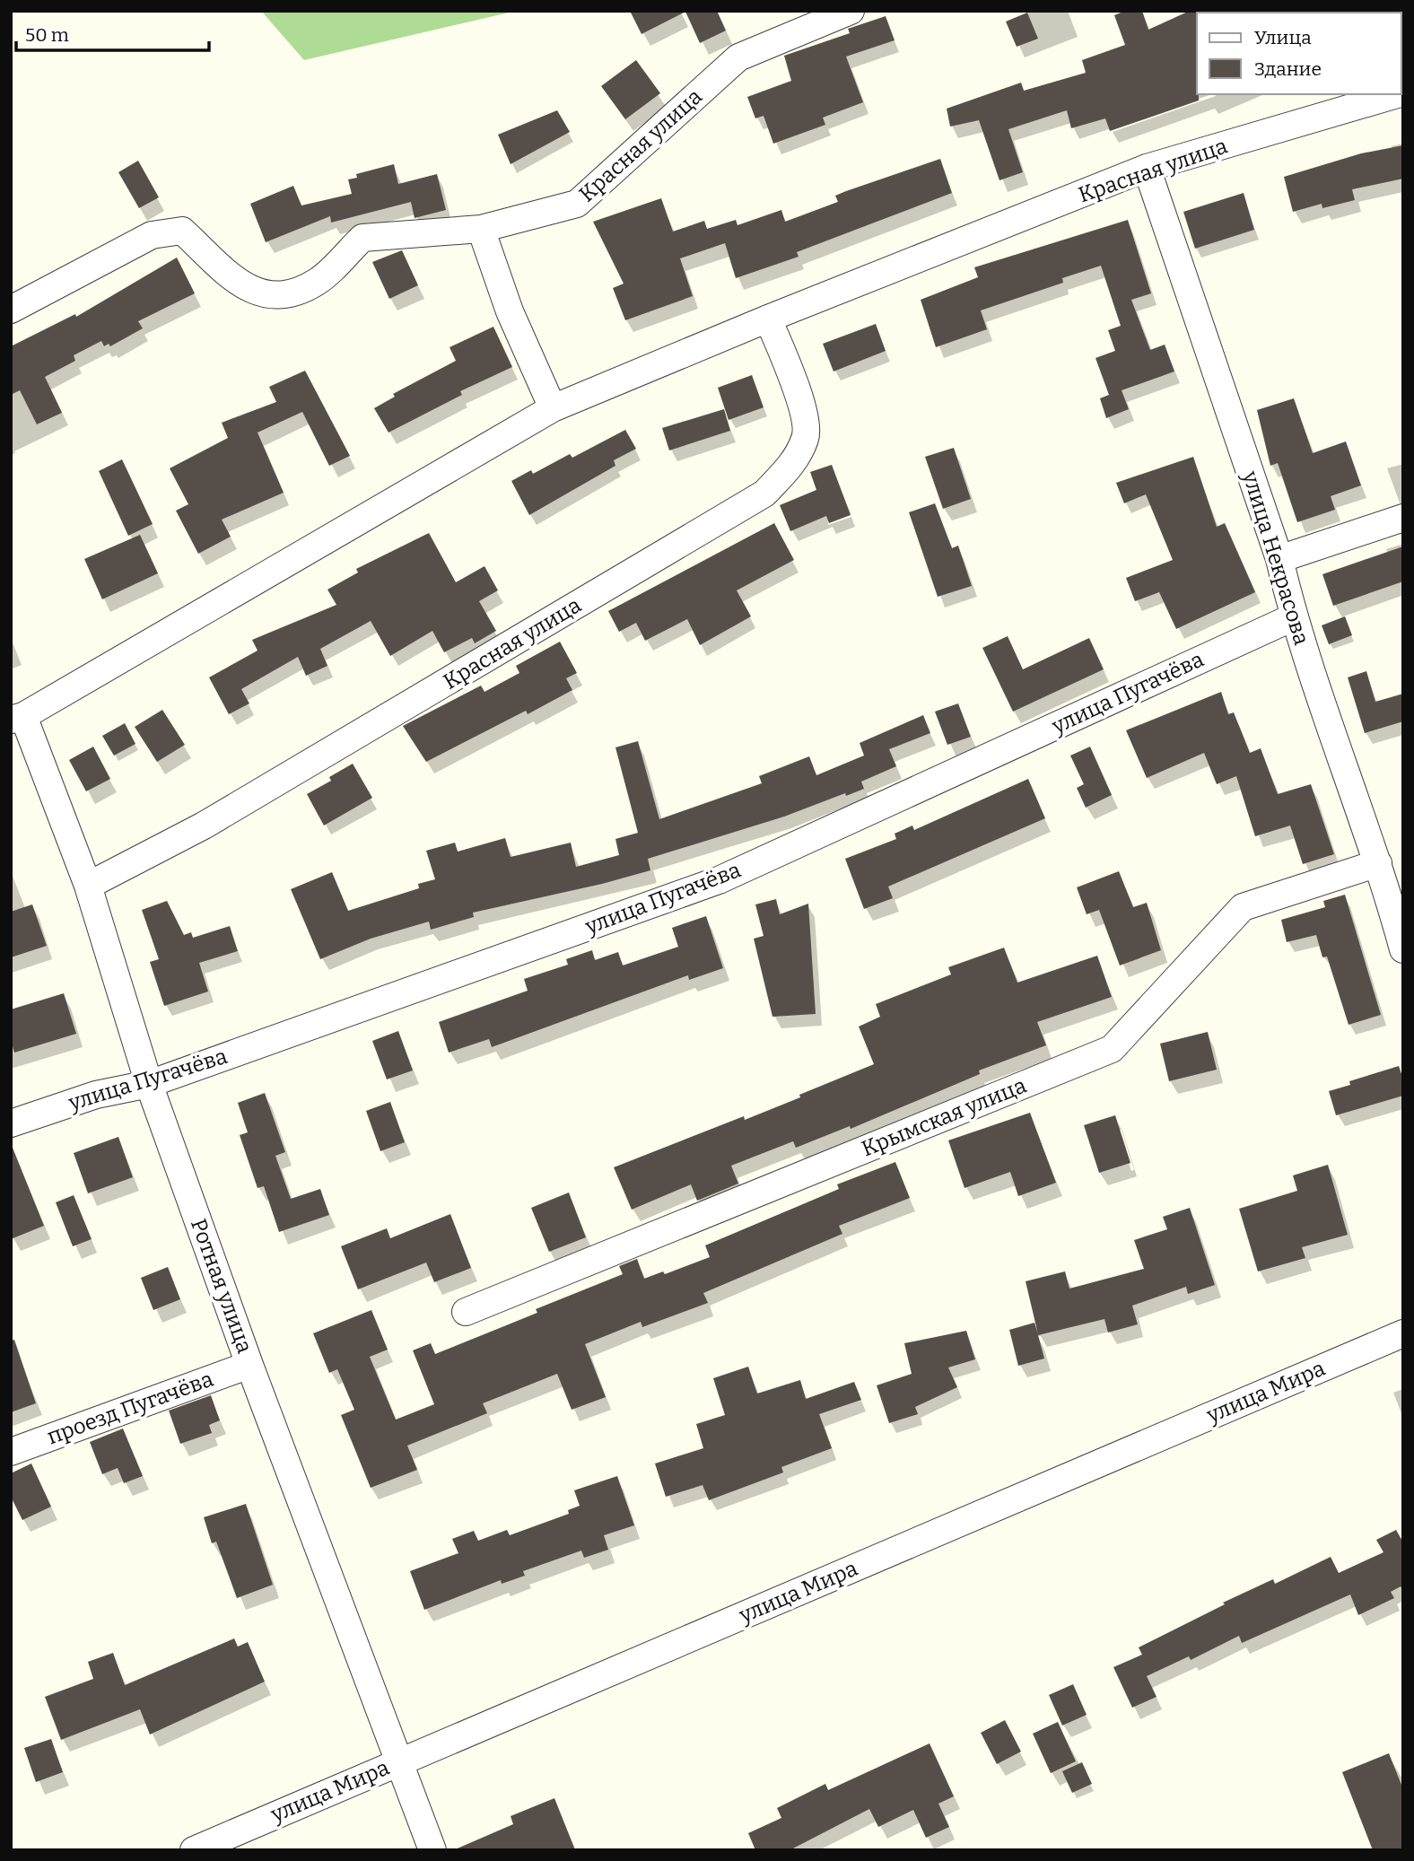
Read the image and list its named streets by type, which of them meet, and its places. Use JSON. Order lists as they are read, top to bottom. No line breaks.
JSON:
{"streets":{"street":["Красная улица","улица Некрасова","улица Пугачёва","Крымская улица","Ротная улица","улица Мира","проезд Пугачёва"]},"crossings":[["Красная улица","улица Некрасова"],["Красная улица","Ротная улица"],["улица Некрасова","улица Пугачёва"],["улица Некрасова","Крымская улица"],["улица Пугачёва","Ротная улица"],["Ротная улица","улица Мира"],["Ротная улица","проезд Пугачёва"]],"legend":["Улица","Здание"],"scale_bar":"50 m"}
